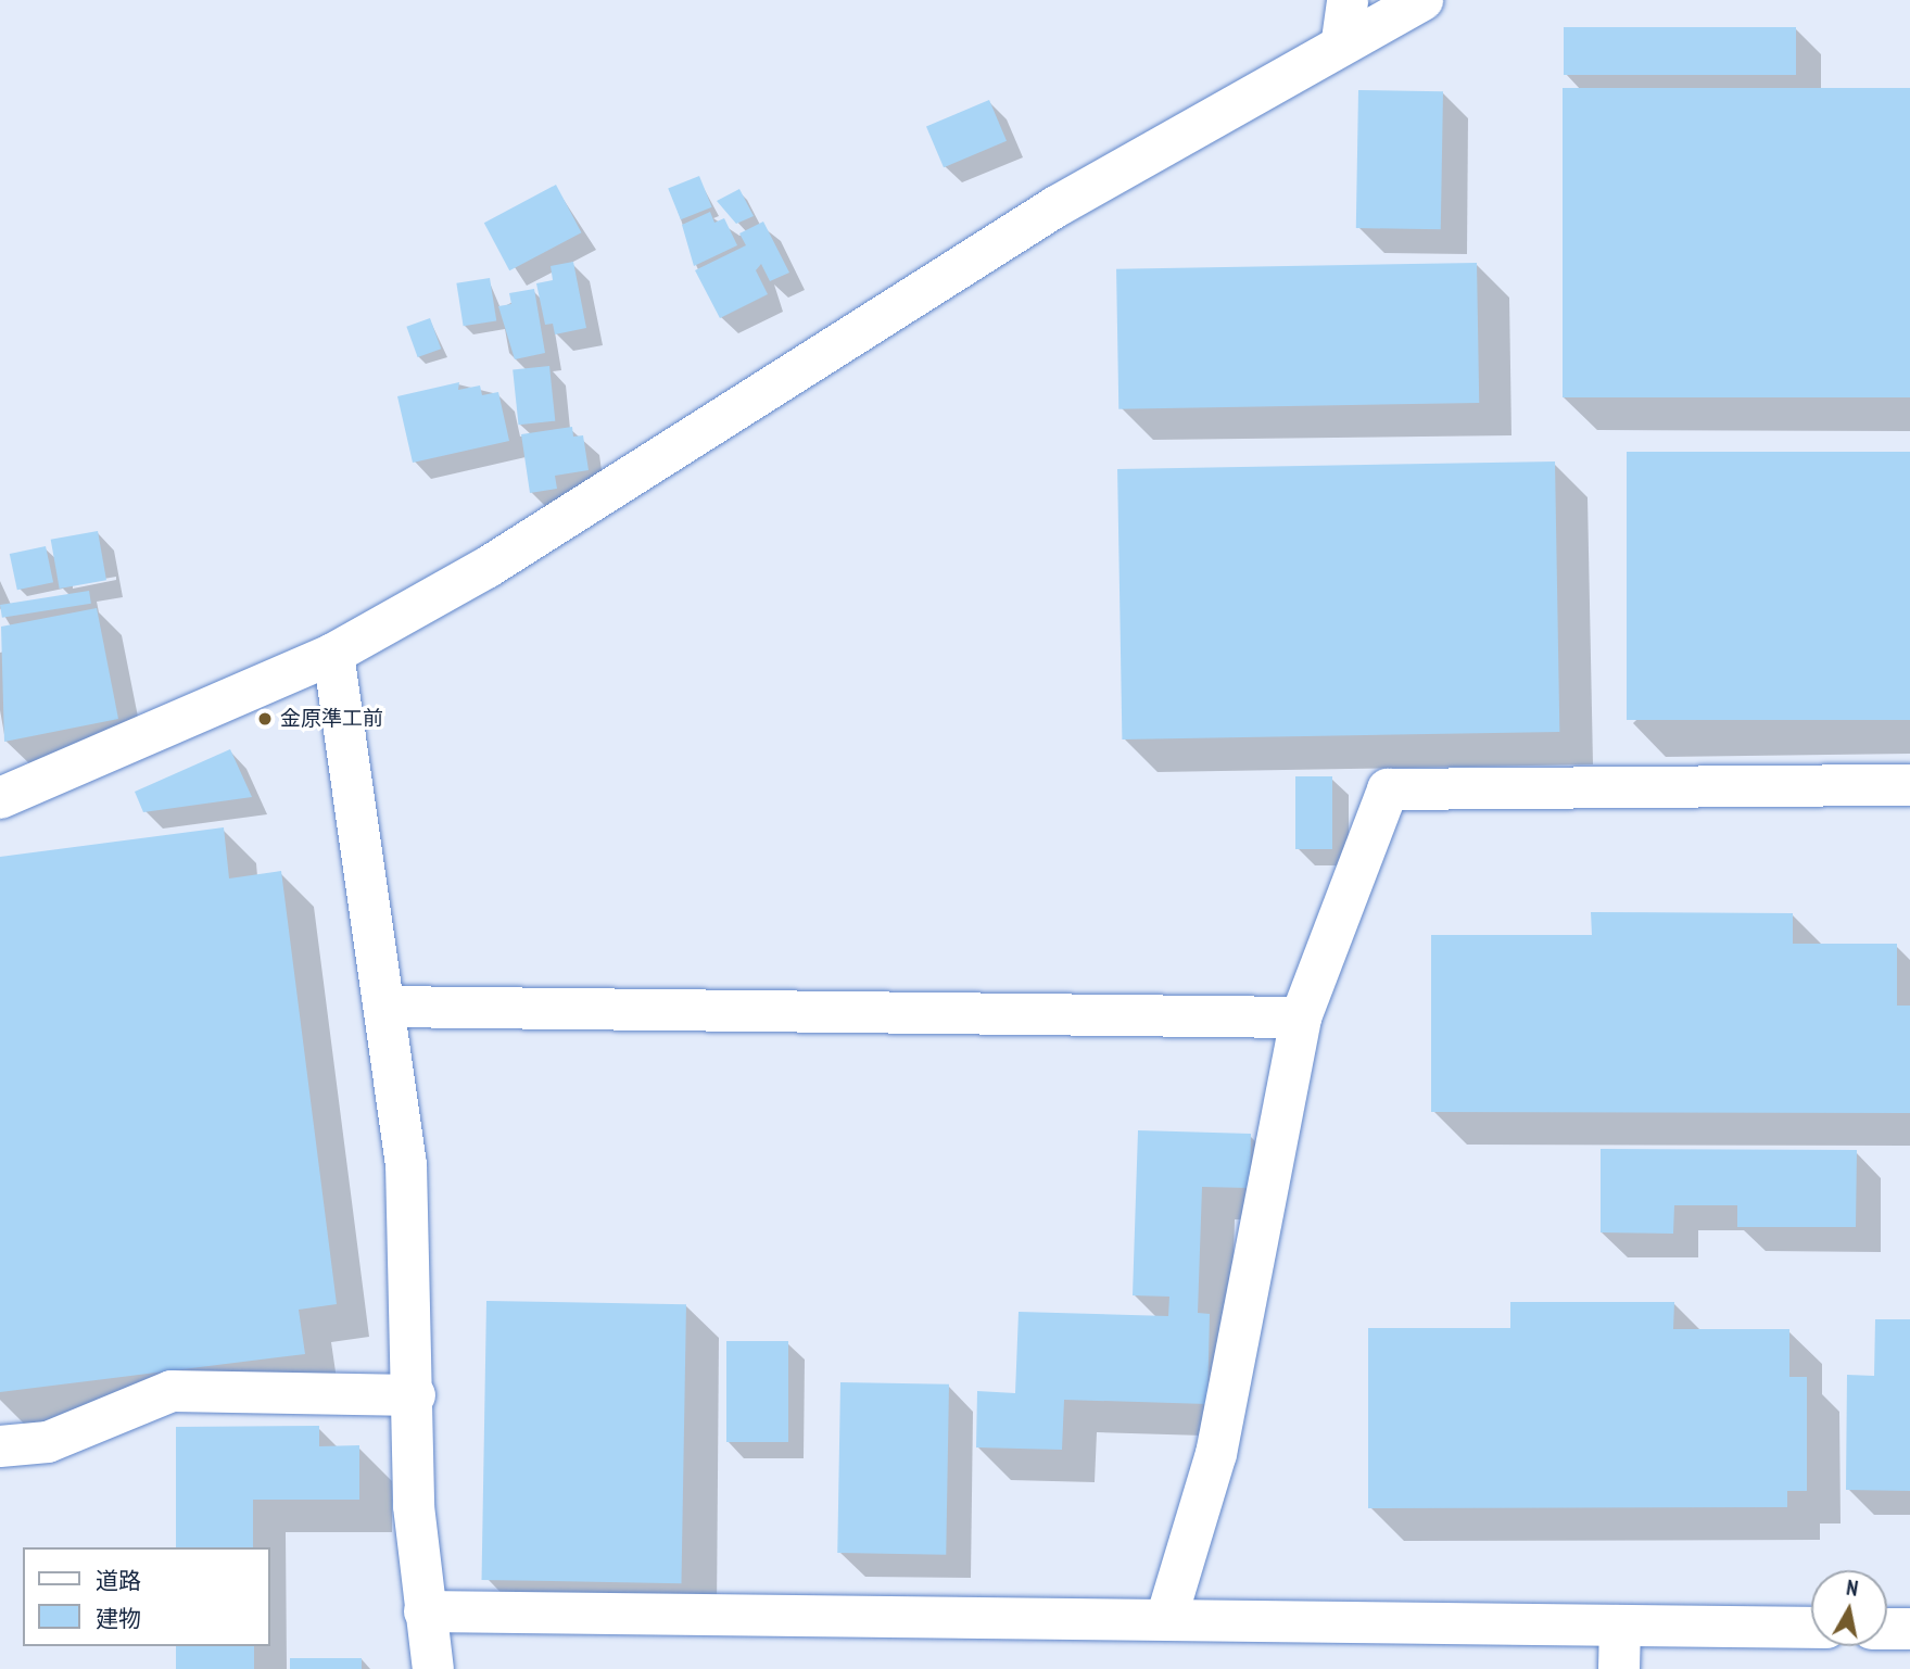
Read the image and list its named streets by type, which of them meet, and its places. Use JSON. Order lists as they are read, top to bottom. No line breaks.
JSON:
{"places":["金原準工前"],"legend":["道路","建物"],"north":"top"}
